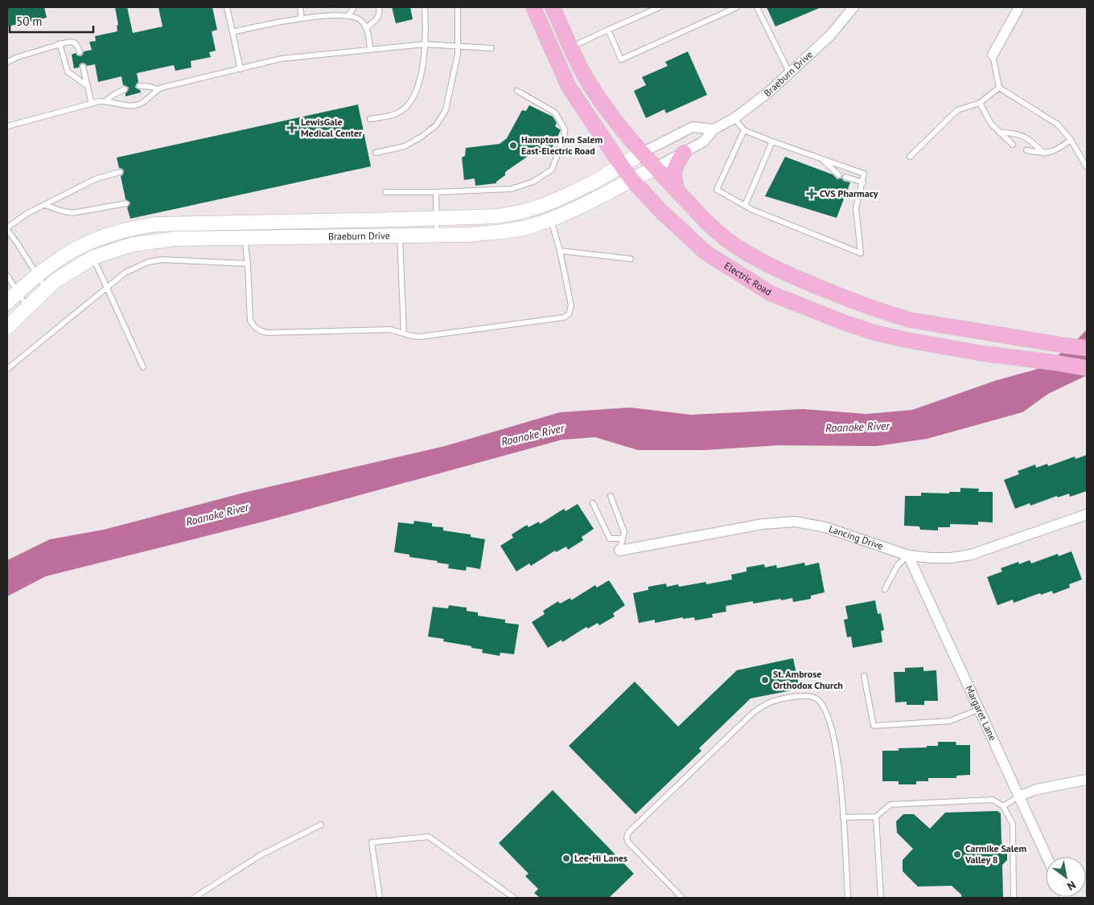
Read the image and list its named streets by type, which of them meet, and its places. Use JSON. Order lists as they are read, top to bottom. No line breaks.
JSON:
{"streets":{"main road":["Electric Road"],"street":["Braeburn Drive","Lancing Drive","Margaret Lane"]},"crossings":[["Braeburn Drive","Electric Road"],["Lancing Drive","Margaret Lane"]],"water":["Roanoke River"],"places":{"health":["LewisGale Medical Center","CVS Pharmacy"],"other":["Hampton Inn Salem East-Electric Road","St. Ambrose Orthodox Church","Carmike Salem Valley 8","Lee-Hi Lanes"]},"scale_bar":"50 m","north":"bottom right"}
